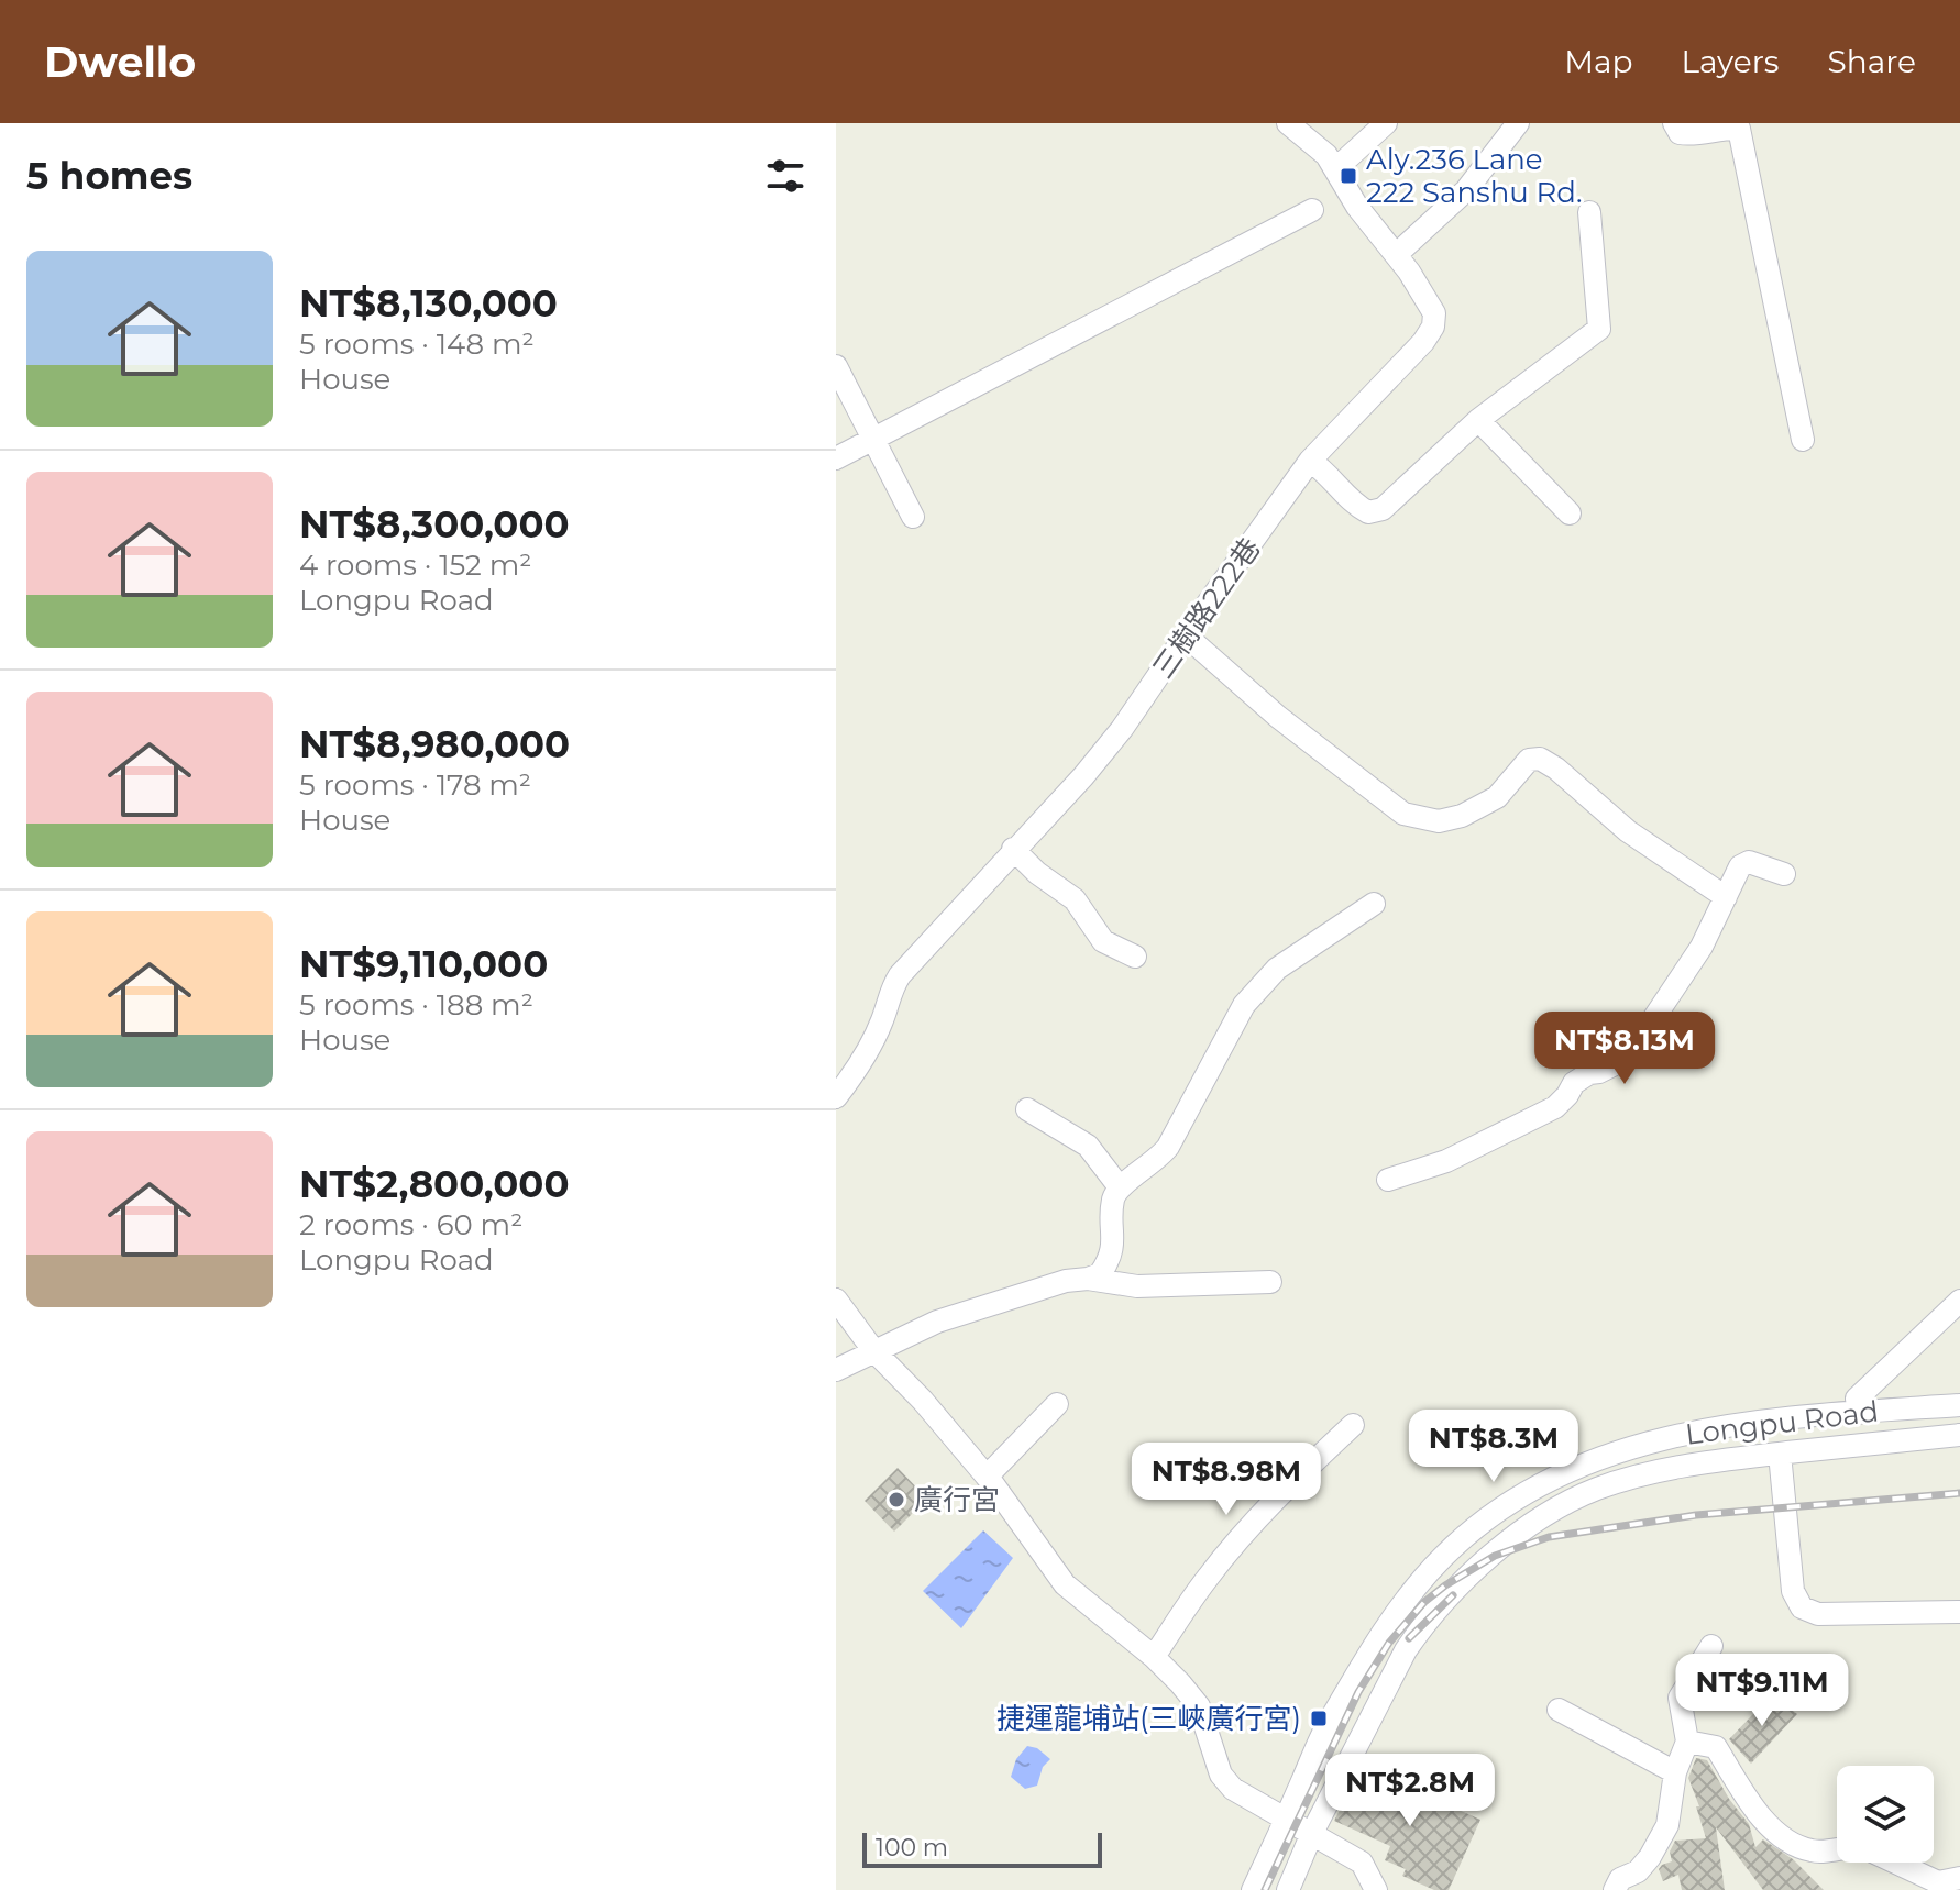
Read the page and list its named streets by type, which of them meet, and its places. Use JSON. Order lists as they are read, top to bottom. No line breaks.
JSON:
{"streets":{"street":["三樹路222巷","Longpu Road"]},"places":{"transit":["Aly.236 Lane 222 Sanshu Rd.","捷運龍埔站(三峽廣行宮)"],"other":["廣行宮"]},"scale_bar":"100 m","page":{"header":"Dwello","nav":["Map","Layers","Share"],"heading":"5 homes","list":[{"name":"NT$8,130,000","note":"5 rooms · 148 m² · House"},{"name":"NT$8,300,000","note":"4 rooms · 152 m² · Longpu Road"},{"name":"NT$8,980,000","note":"5 rooms · 178 m² · House"},{"name":"NT$9,110,000","note":"5 rooms · 188 m² · House"},{"name":"NT$2,800,000","note":"2 rooms · 60 m² · Longpu Road"}],"price":["NT$8.13M","NT$8.3M","NT$8.98M","NT$9.11M","NT$2.8M"],"scale":"100 m"}}
